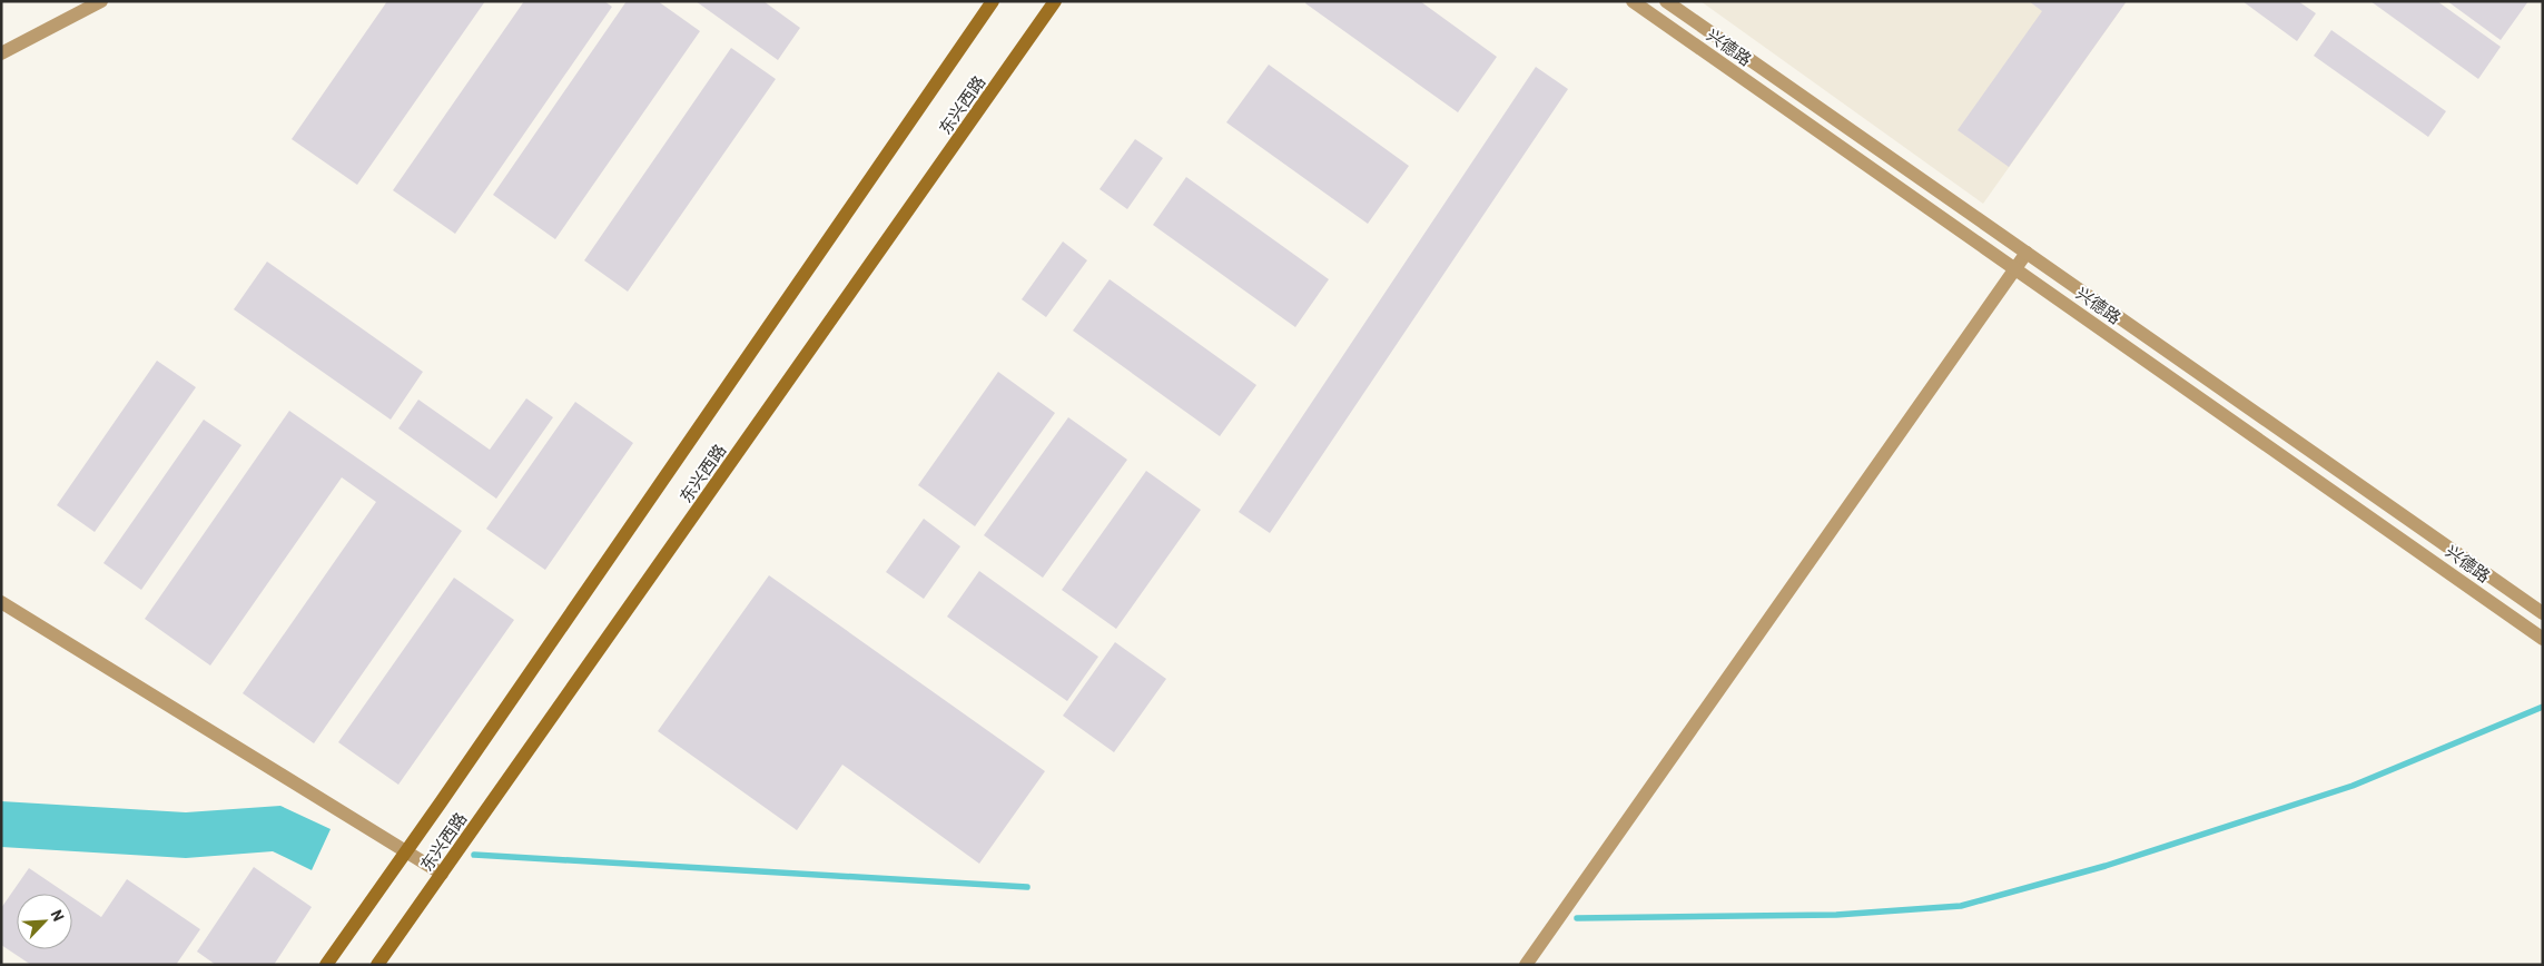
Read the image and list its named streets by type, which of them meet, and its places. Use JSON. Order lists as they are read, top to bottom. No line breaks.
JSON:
{"streets":{"main road":["东兴西路"],"street":["兴德路"]},"north":"top right"}
